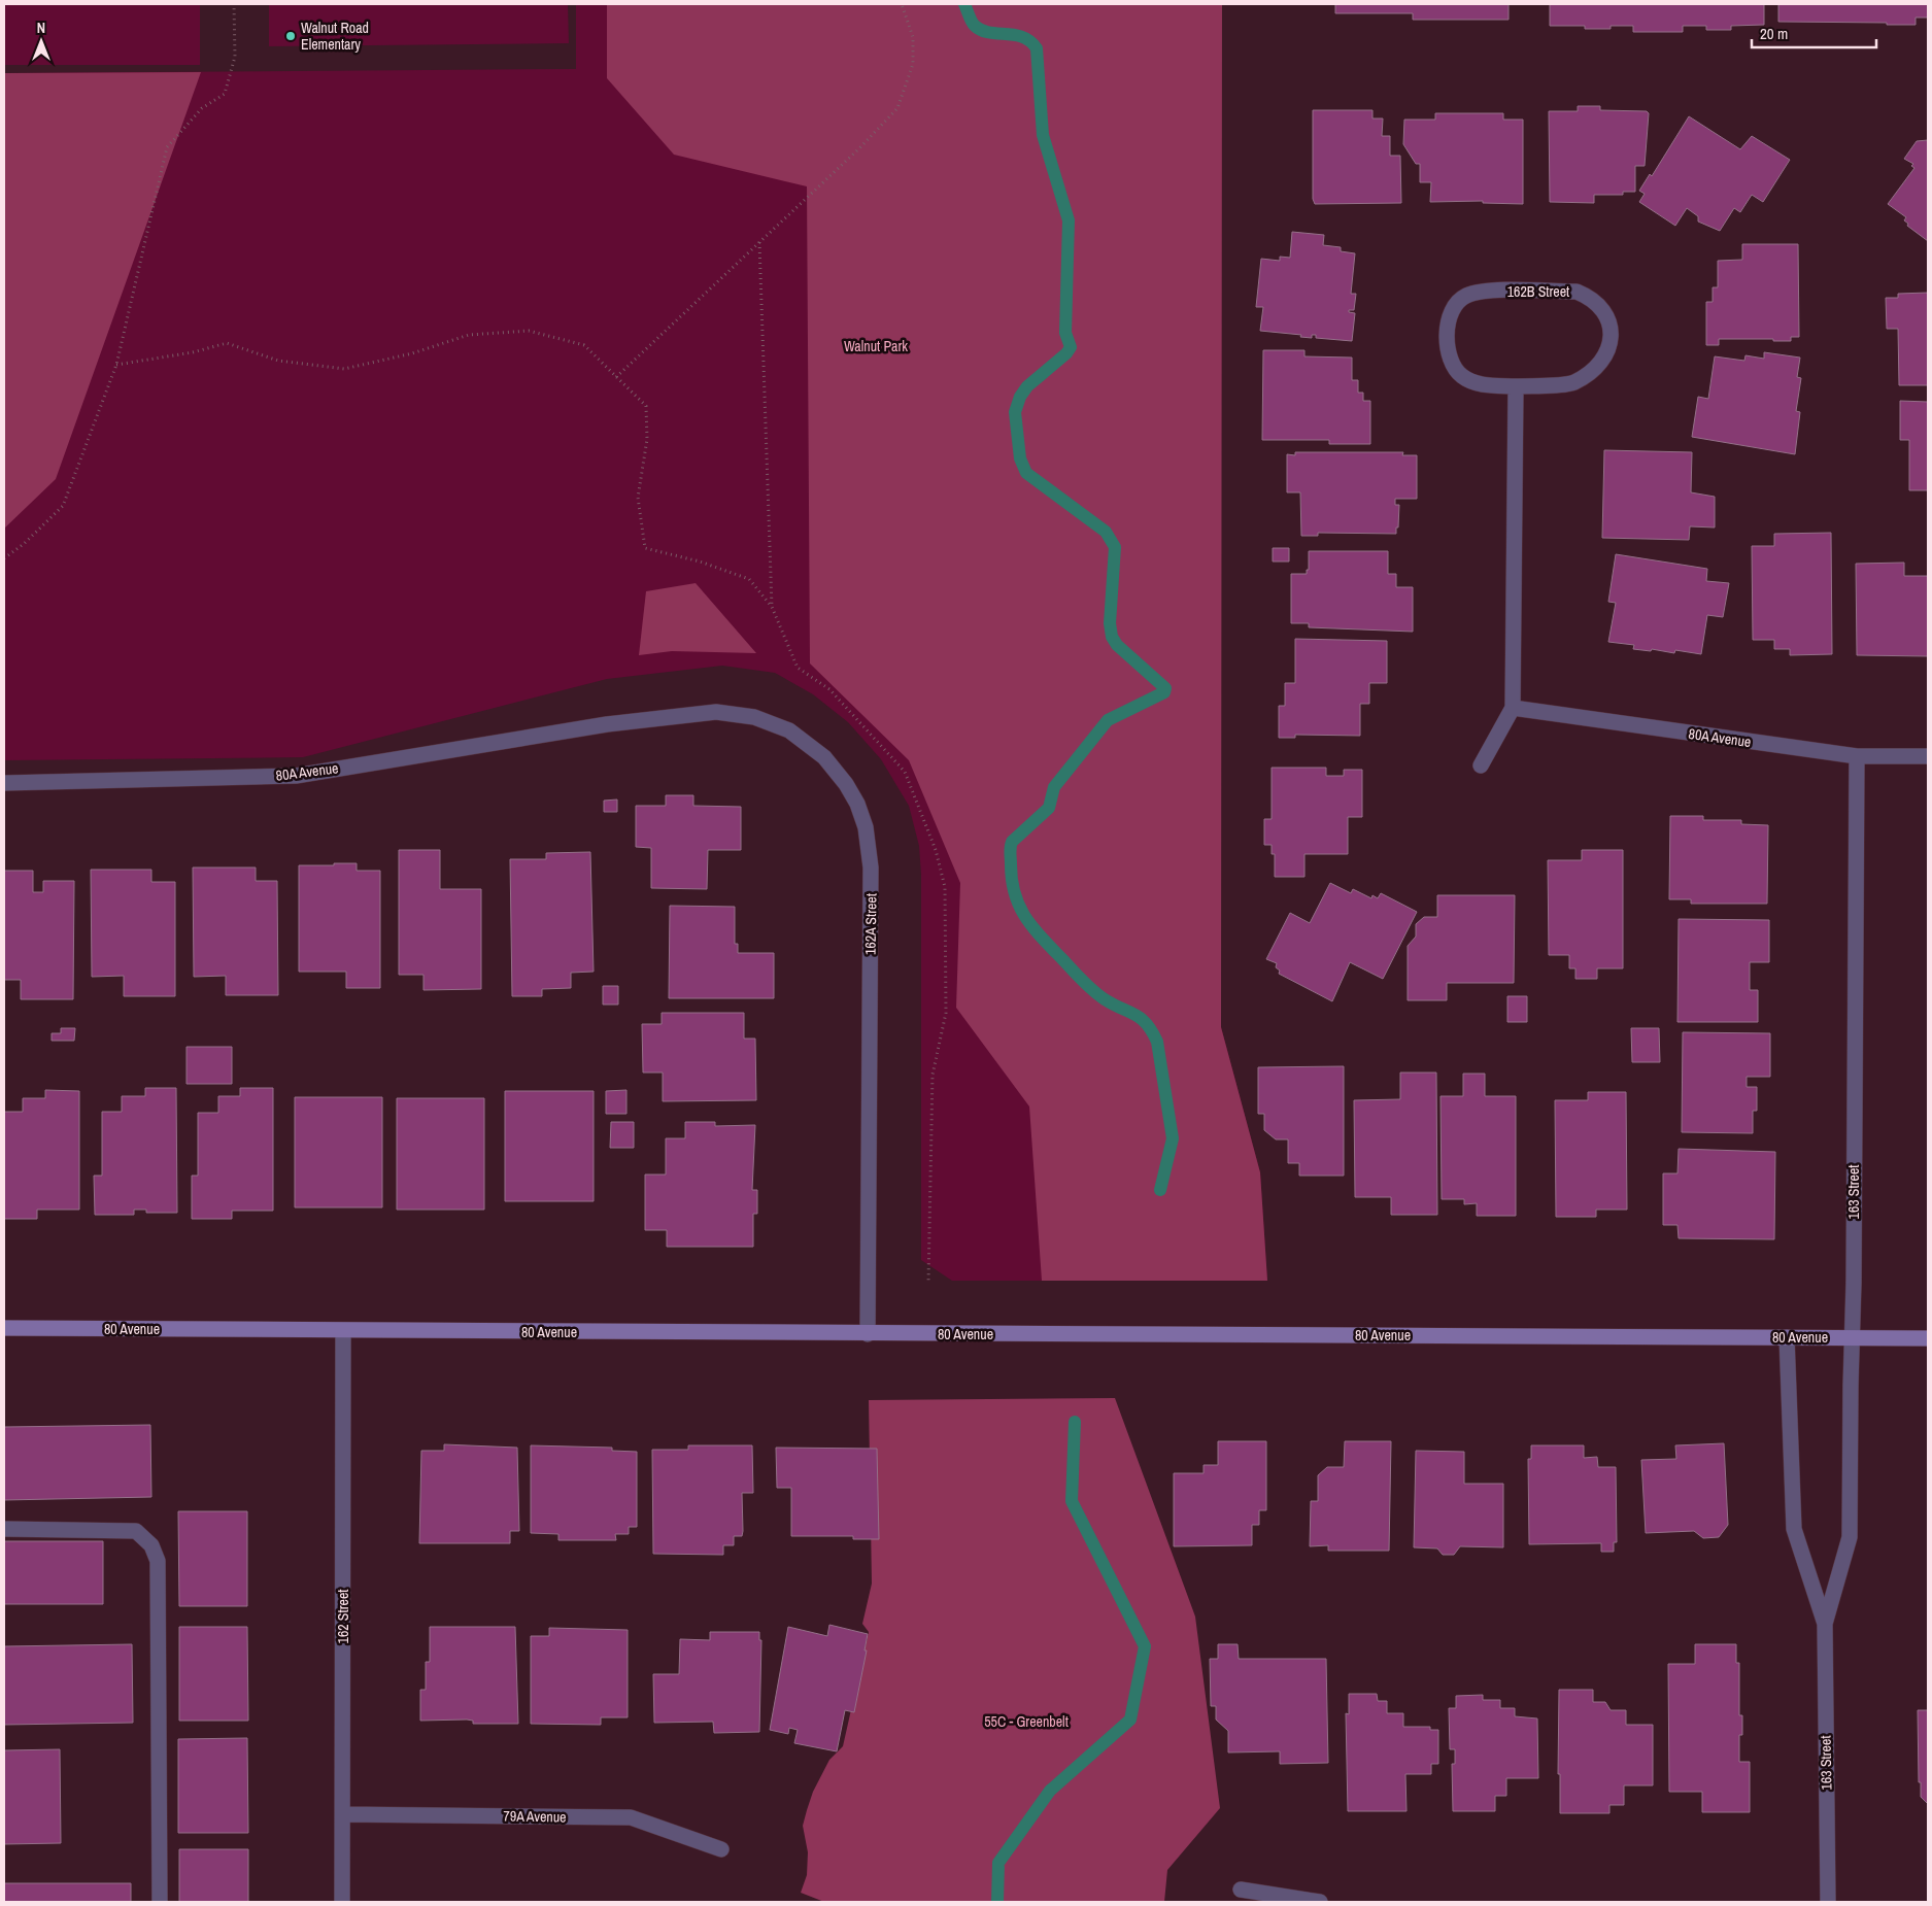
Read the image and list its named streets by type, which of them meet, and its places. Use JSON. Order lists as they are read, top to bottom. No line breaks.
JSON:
{"streets":{"street":["162B Street","80A Avenue","162A Street","163 Street","80 Avenue","162 Street","79A Avenue"]},"crossings":[["80A Avenue","162A Street"],["80A Avenue","163 Street"],["162A Street","80 Avenue"],["163 Street","80 Avenue"],["80 Avenue","162 Street"],["162 Street","79A Avenue"]],"parks":["Walnut Park","55C - Greenbelt"],"places":["Walnut Road Elementary"],"scale_bar":"20 m","north":"top"}
